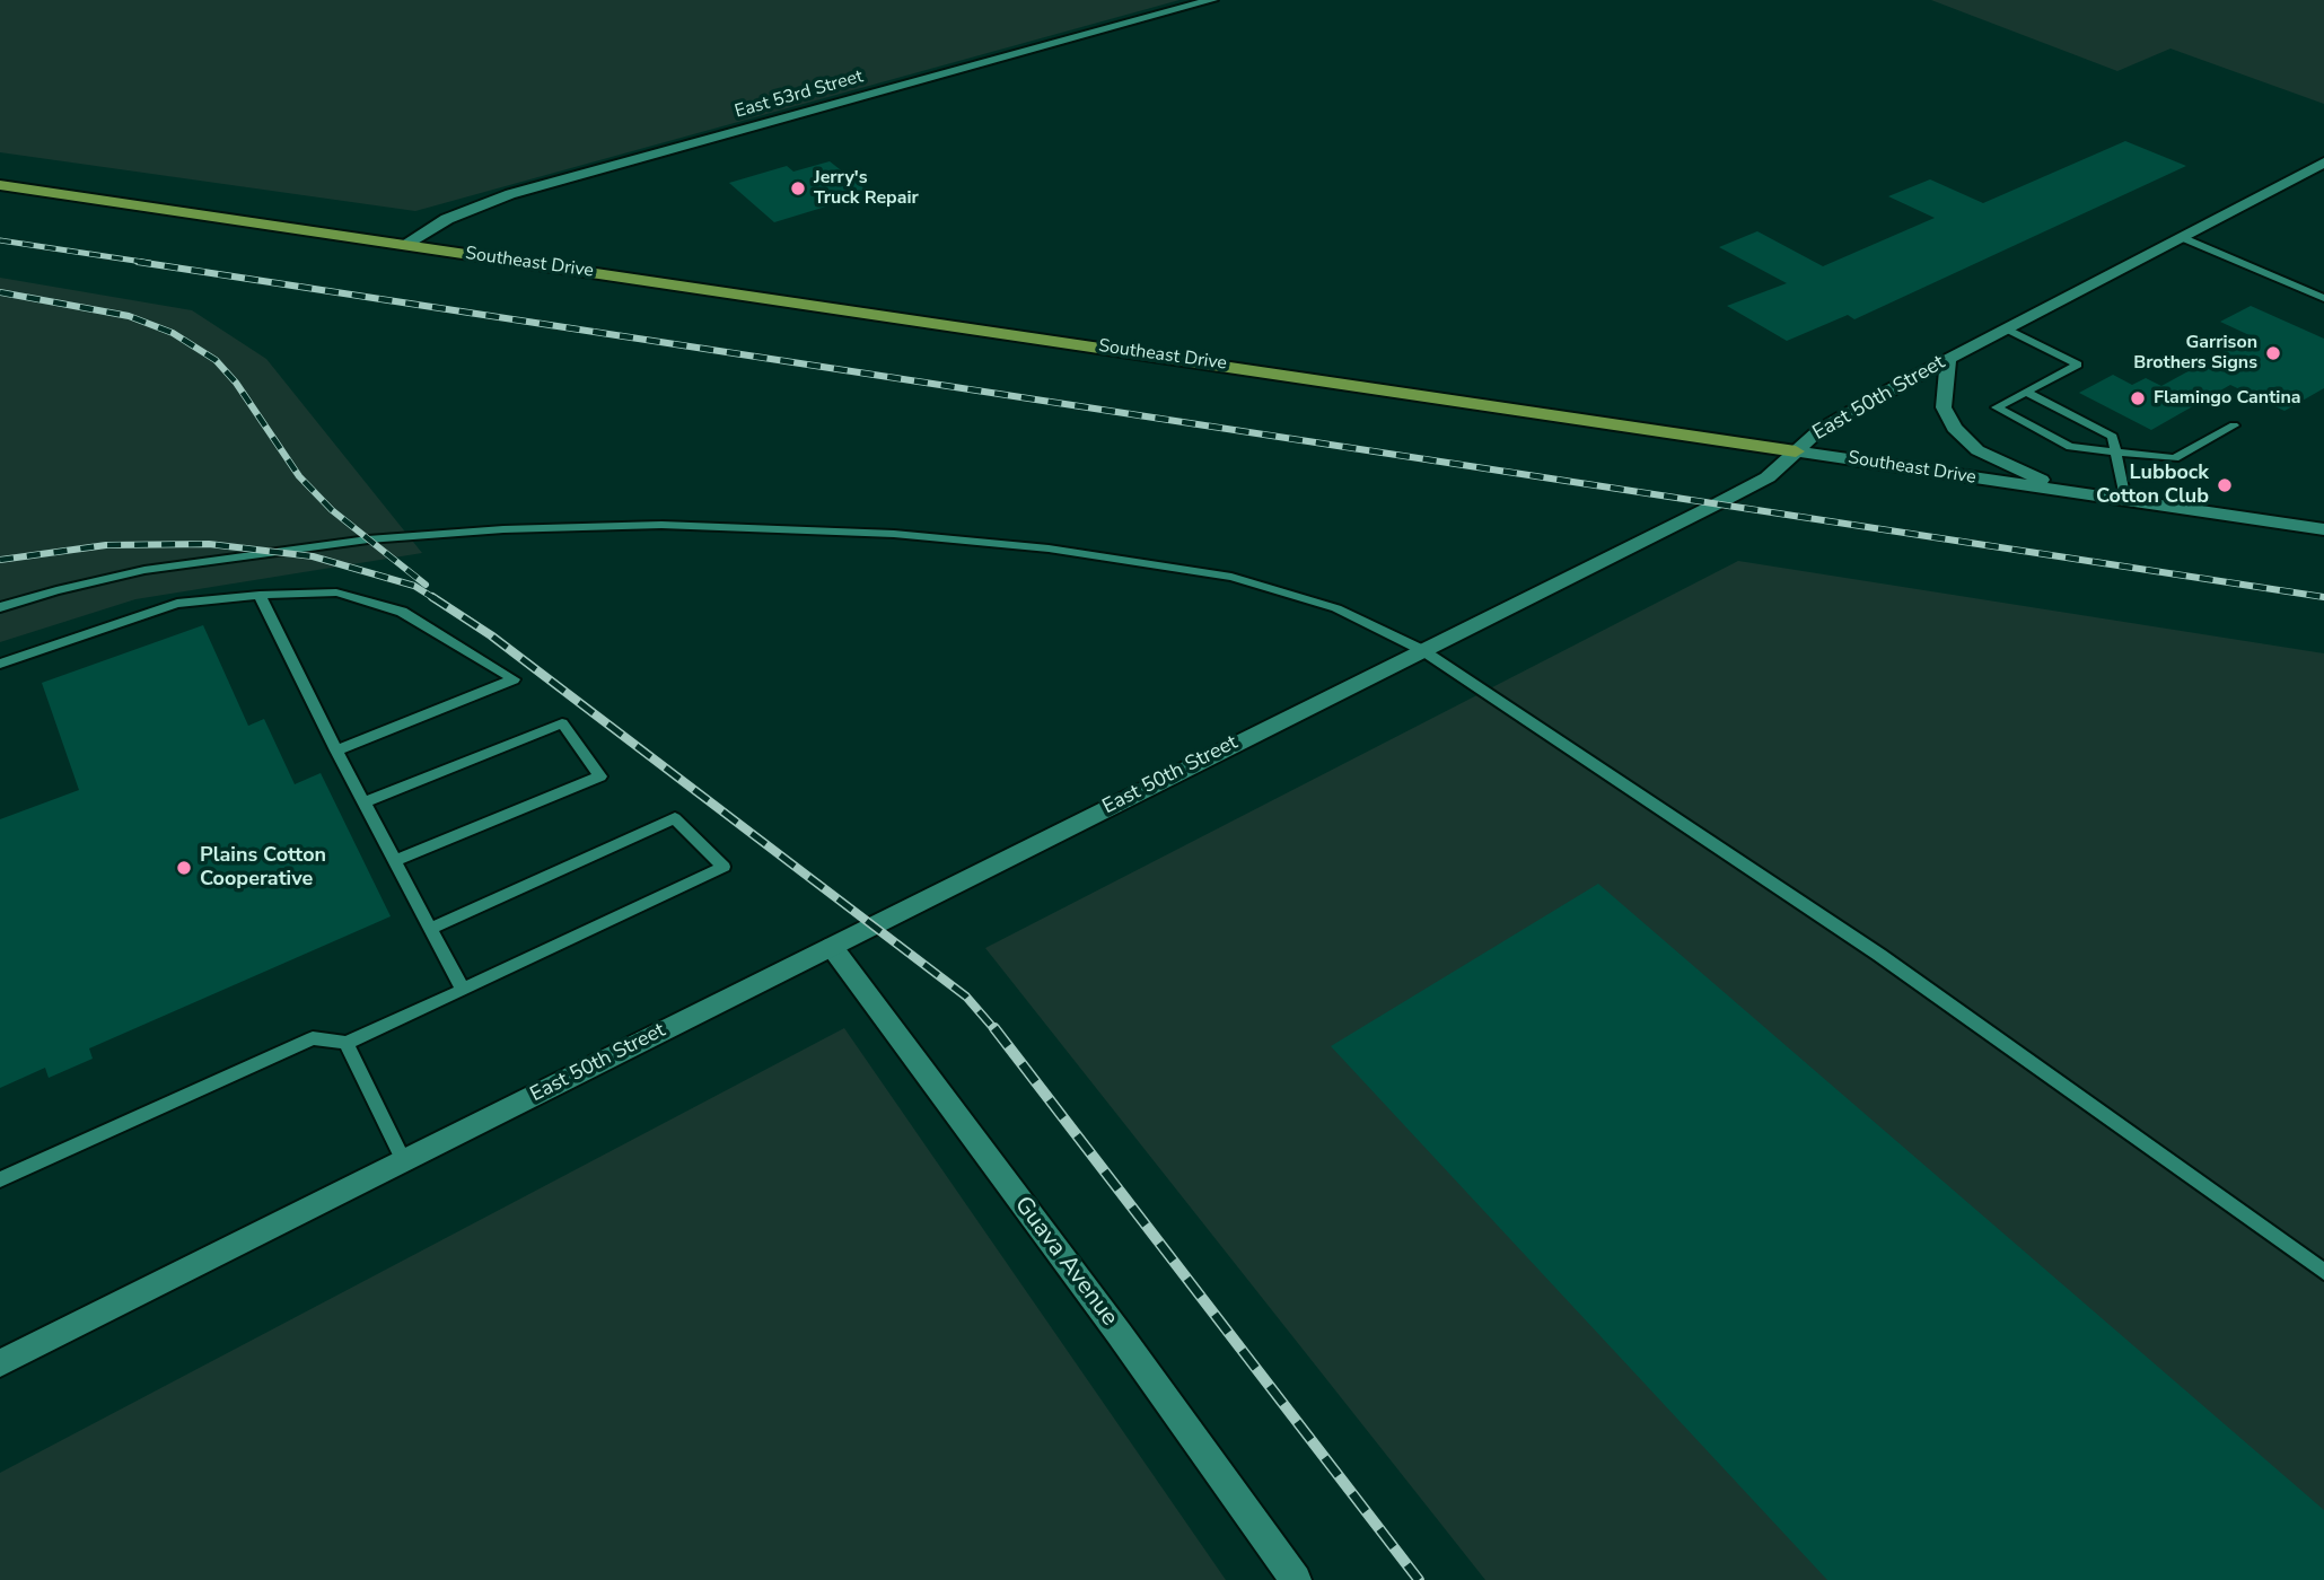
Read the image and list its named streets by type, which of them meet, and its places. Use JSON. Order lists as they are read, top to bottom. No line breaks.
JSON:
{"streets":{"main road":["East 53rd Street","Southeast Drive","East 50th Street","Guava Avenue"]},"crossings":[["East 53rd Street","Southeast Drive"],["Southeast Drive","East 50th Street"],["East 50th Street","Guava Avenue"]],"places":["Jerry's Truck Repair","Garrison Brothers Signs","Flamingo Cantina","Lubbock Cotton Club","Plains Cotton Cooperative"]}
